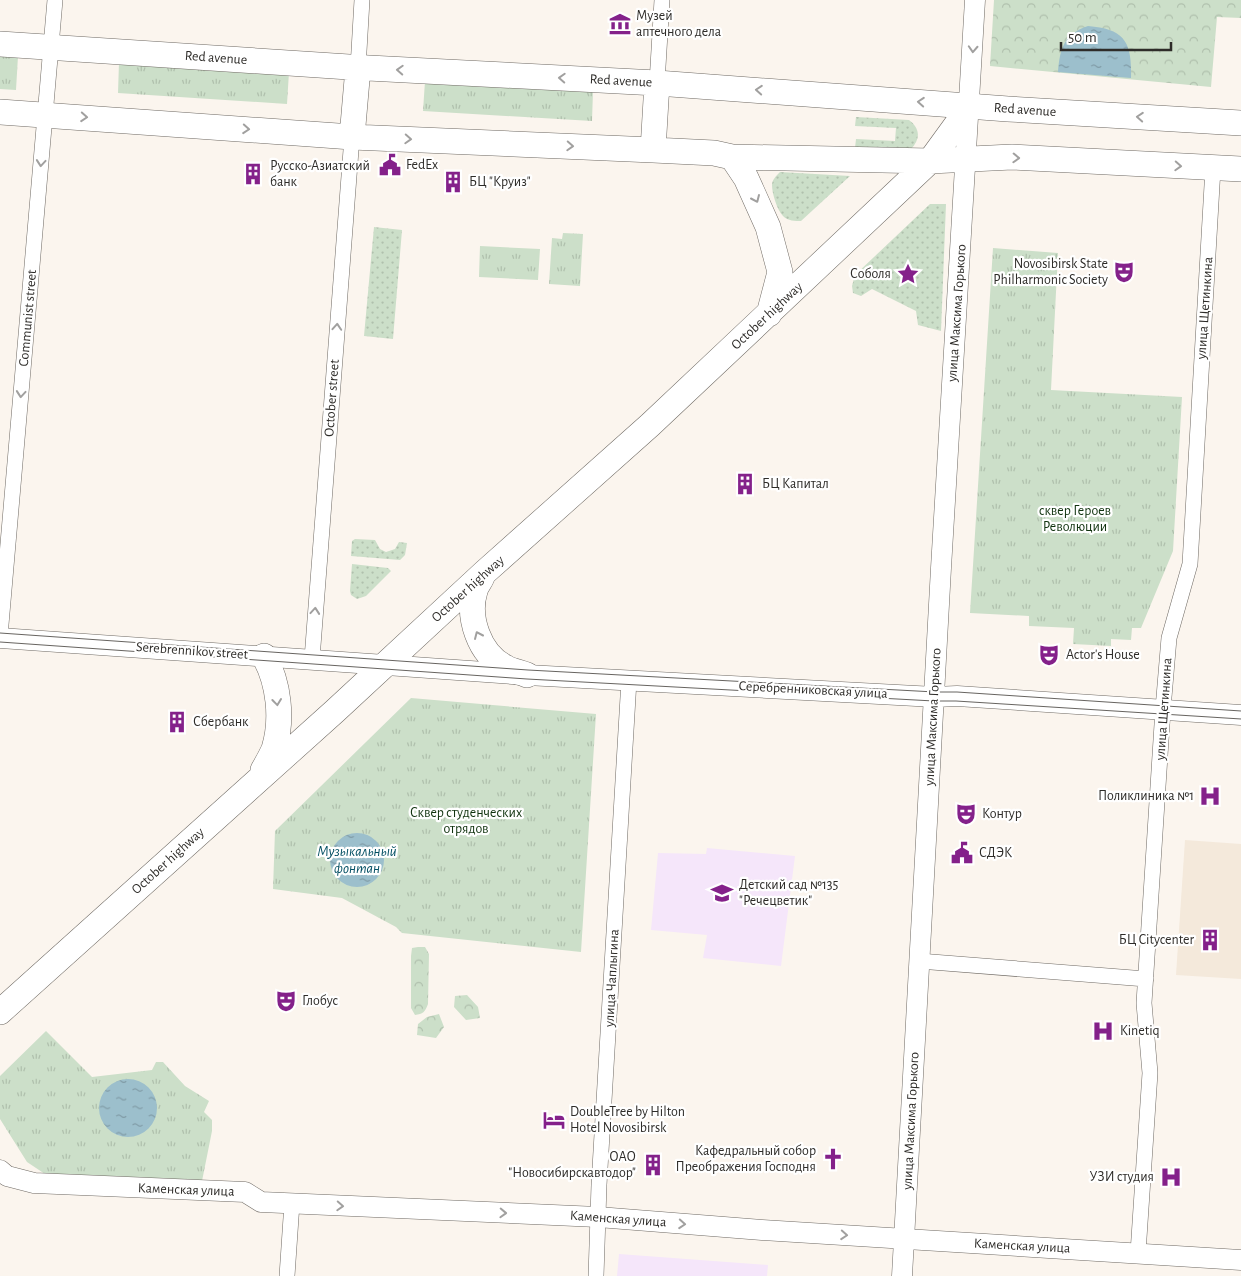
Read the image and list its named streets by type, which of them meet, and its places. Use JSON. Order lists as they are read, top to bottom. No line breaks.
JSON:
{"streets":{"main road":["Red avenue","October highway"],"street":["улица Щетинкина","улица Максима Горького","Communist street","October street","Serebrennikov street","Серебренниковская улица","улица Чаплыгина","Каменская улица"]},"crossings":[["Red avenue","улица Максима Горького"],["Red avenue","October highway"],["Red avenue","Communist street"],["улица Щетинкина","Серебренниковская улица"],["улица Щетинкина","Каменская улица"],["улица Максима Горького","October highway"],["улица Максима Горького","Серебренниковская улица"],["улица Максима Горького","Каменская улица"],["October highway","Serebrennikov street"],["October highway","Серебренниковская улица"],["Communist street","Serebrennikov street"],["October street","Serebrennikov street"],["Serebrennikov street","Серебренниковская улица"],["Серебренниковская улица","улица Чаплыгина"],["улица Чаплыгина","Каменская улица"]],"one_way":["Communist street","October street","Каменская улица"],"water":["Музыкальный фонтан"],"parks":["сквер Героев Революции","Сквер студенческих отрядов"],"places":{"museum":["Музей аптечного дела"],"public building":["FedEx","СДЭК"],"building":["Русско-Азиатский банк","БЦ \"Круиз\"","БЦ Капитал","Сбербанк","БЦ Citycenter","ОАО \"Новосибирскавтодор\""],"theatre":["Novosibirsk State Philharmonic Society","Actor's House","Контур","Глобус"],"place":["Соболя"],"hospital":["Поликлиника №1","Kinetiq","УЗИ студия"],"school or university":["Детский сад №135 \"Речецветик\""],"hotel":["DoubleTree by Hilton Hotel Novosibirsk"],"church":["Кафедральный собор Преображения Господня"]},"scale_bar":"50 m"}
